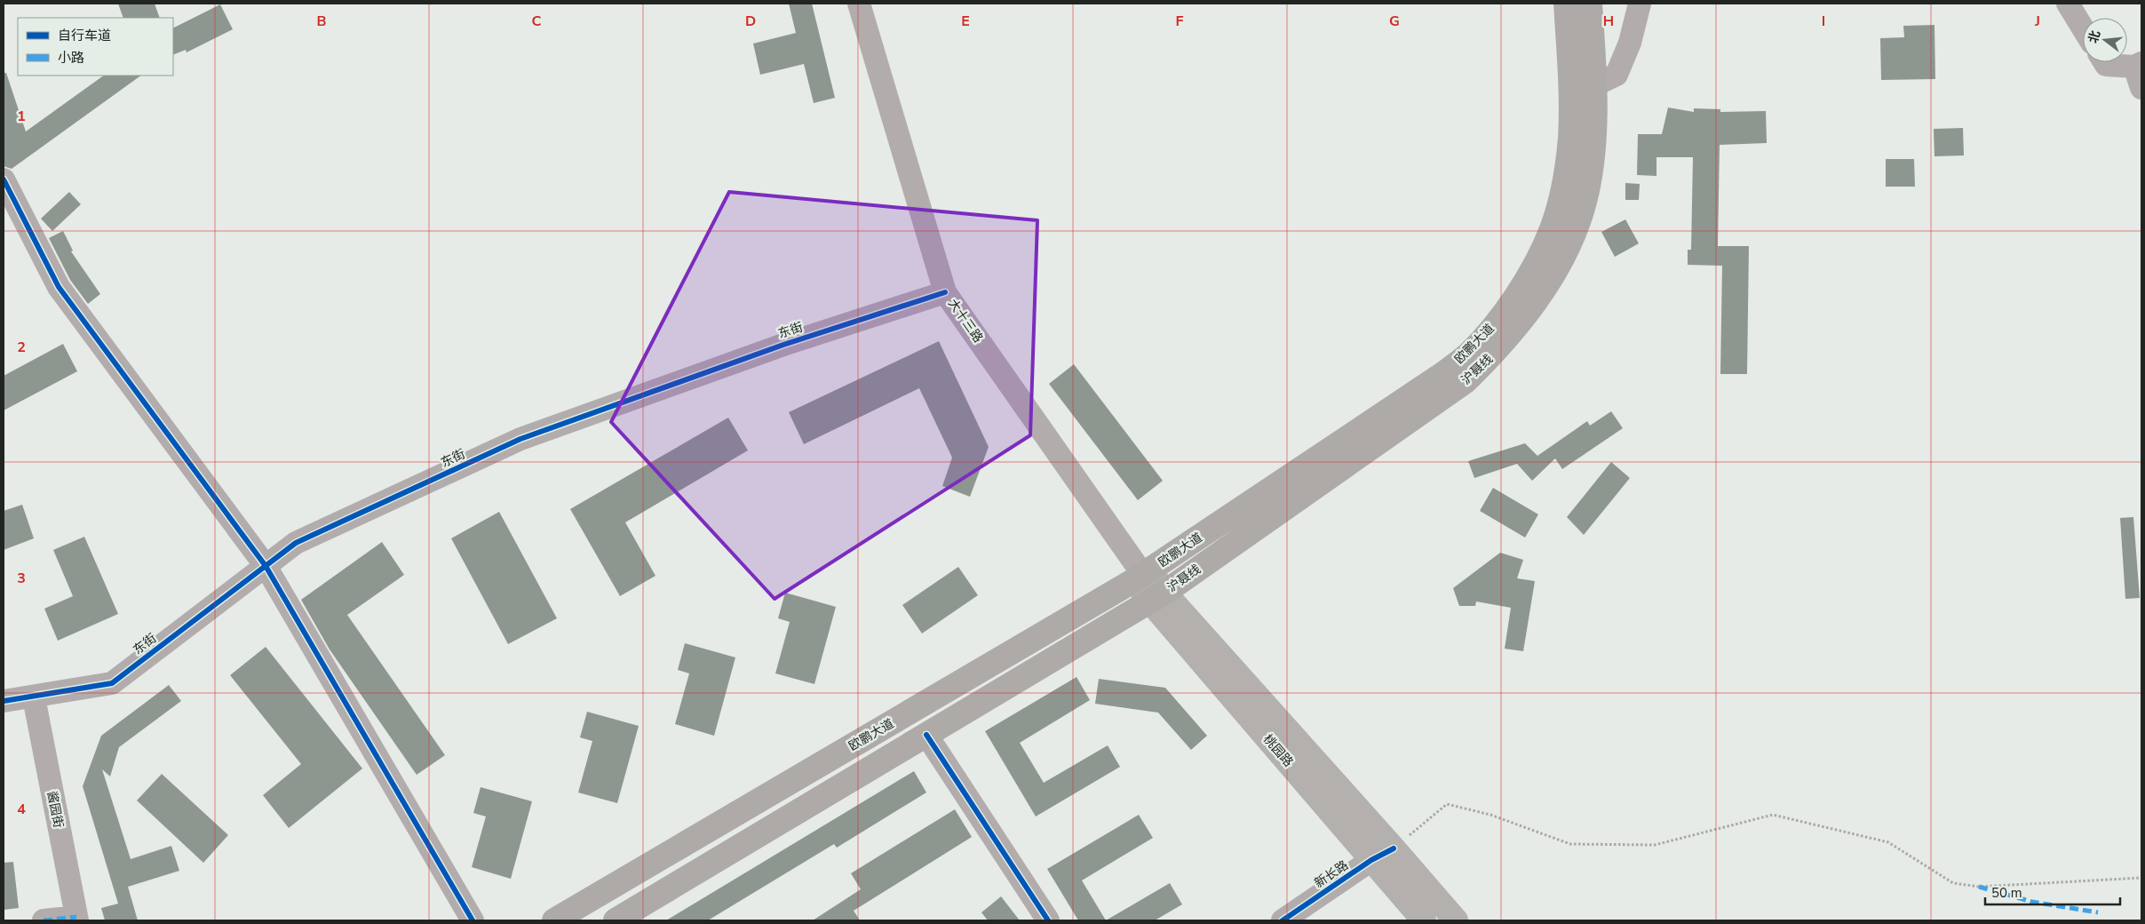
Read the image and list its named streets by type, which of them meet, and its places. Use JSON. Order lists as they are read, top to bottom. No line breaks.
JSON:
{"streets":{"highway":["欧鹏大道","沪聂线"],"main road":["桃园路"],"street":["大十三路","东街","酱园街","新长路"]},"crossings":[["大十三路","东街"],["大十三路","欧鹏大道"],["大十三路","桃园路"],["东街","酱园街"],["欧鹏大道","桃园路"],["沪聂线","桃园路"],["桃园路","新长路"]],"legend":["自行车道","小路"],"scale_bar":"50 m","north":"left","grid":{"columns":["B","C","D","E","F","G","H","I","J"],"rows":["1","2","3","4"]}}
